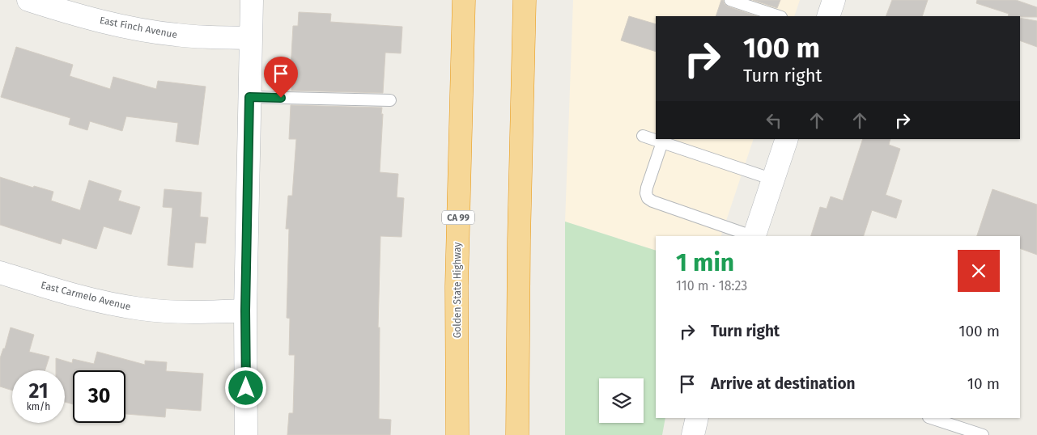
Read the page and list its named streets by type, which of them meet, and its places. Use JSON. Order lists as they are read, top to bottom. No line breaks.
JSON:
{"streets":{"highway":["CA 99","Golden State Highway"],"street":["East Finch Avenue","East Carmelo Avenue"]},"page":{"turn":["100 m","Turn right"],"heading":["1 min","110 m · 18:23"],"list":[{"name":"Turn right","value":"100 m"},{"name":"Arrive at destination","value":"10 m"}],"speed":"21 km/h","limit":"30"}}
